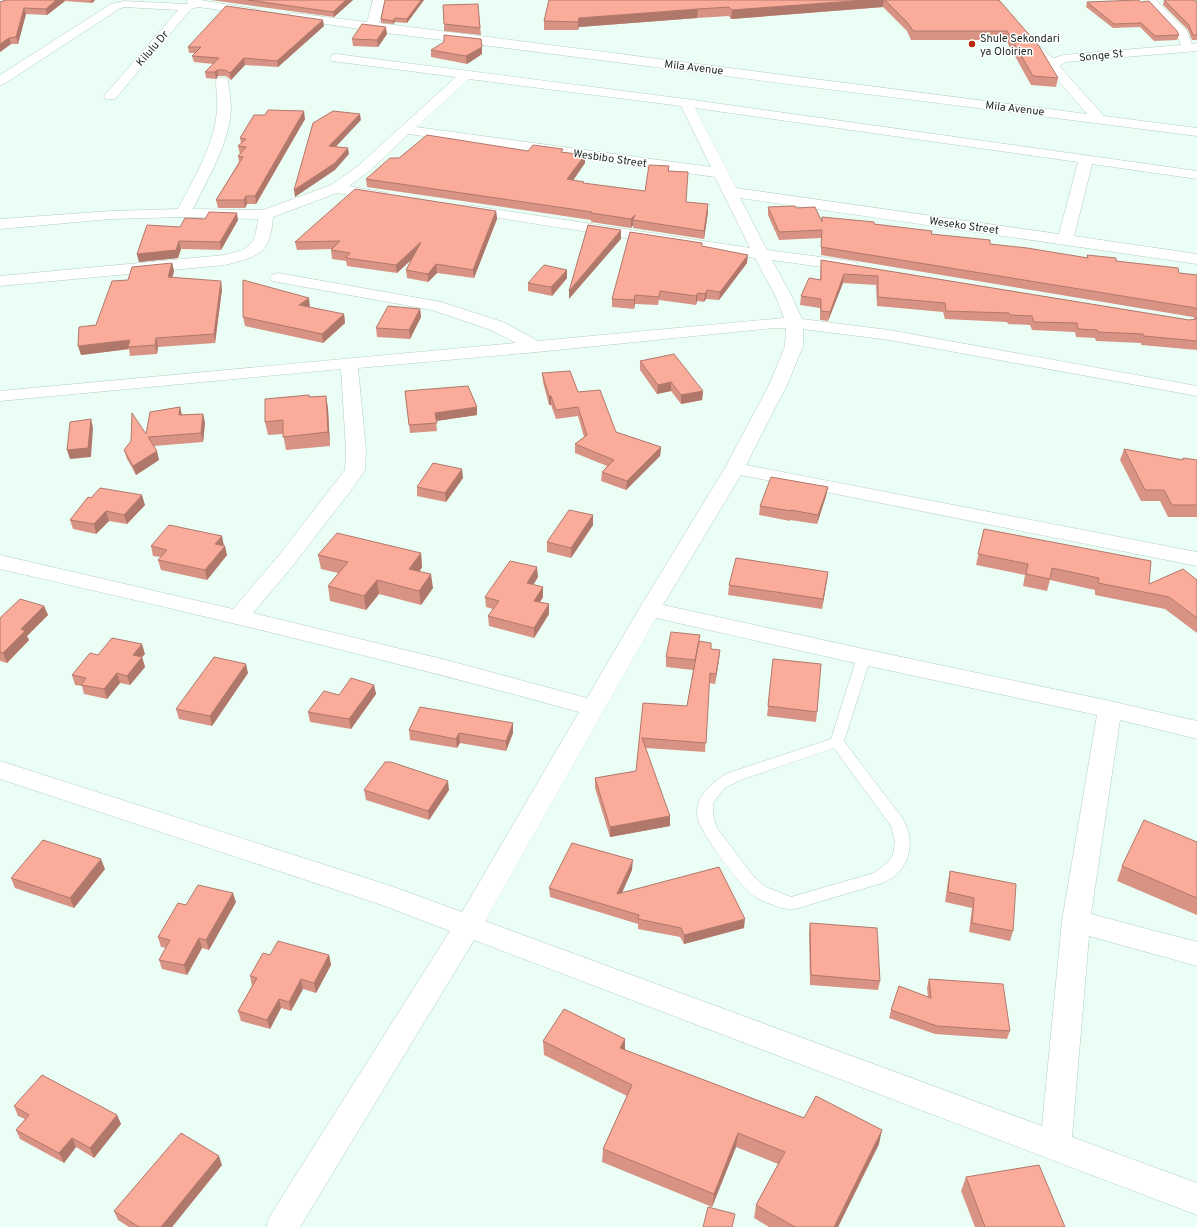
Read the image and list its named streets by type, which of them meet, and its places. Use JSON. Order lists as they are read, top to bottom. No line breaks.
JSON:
{"streets":{"street":["Kilulu Dr","Songe St","Mila Avenue","Wesbibo Street","Weseko Street"]},"crossings":[["Wesbibo Street","Weseko Street"]],"places":["Shule Sekondari ya Oloirien"]}
